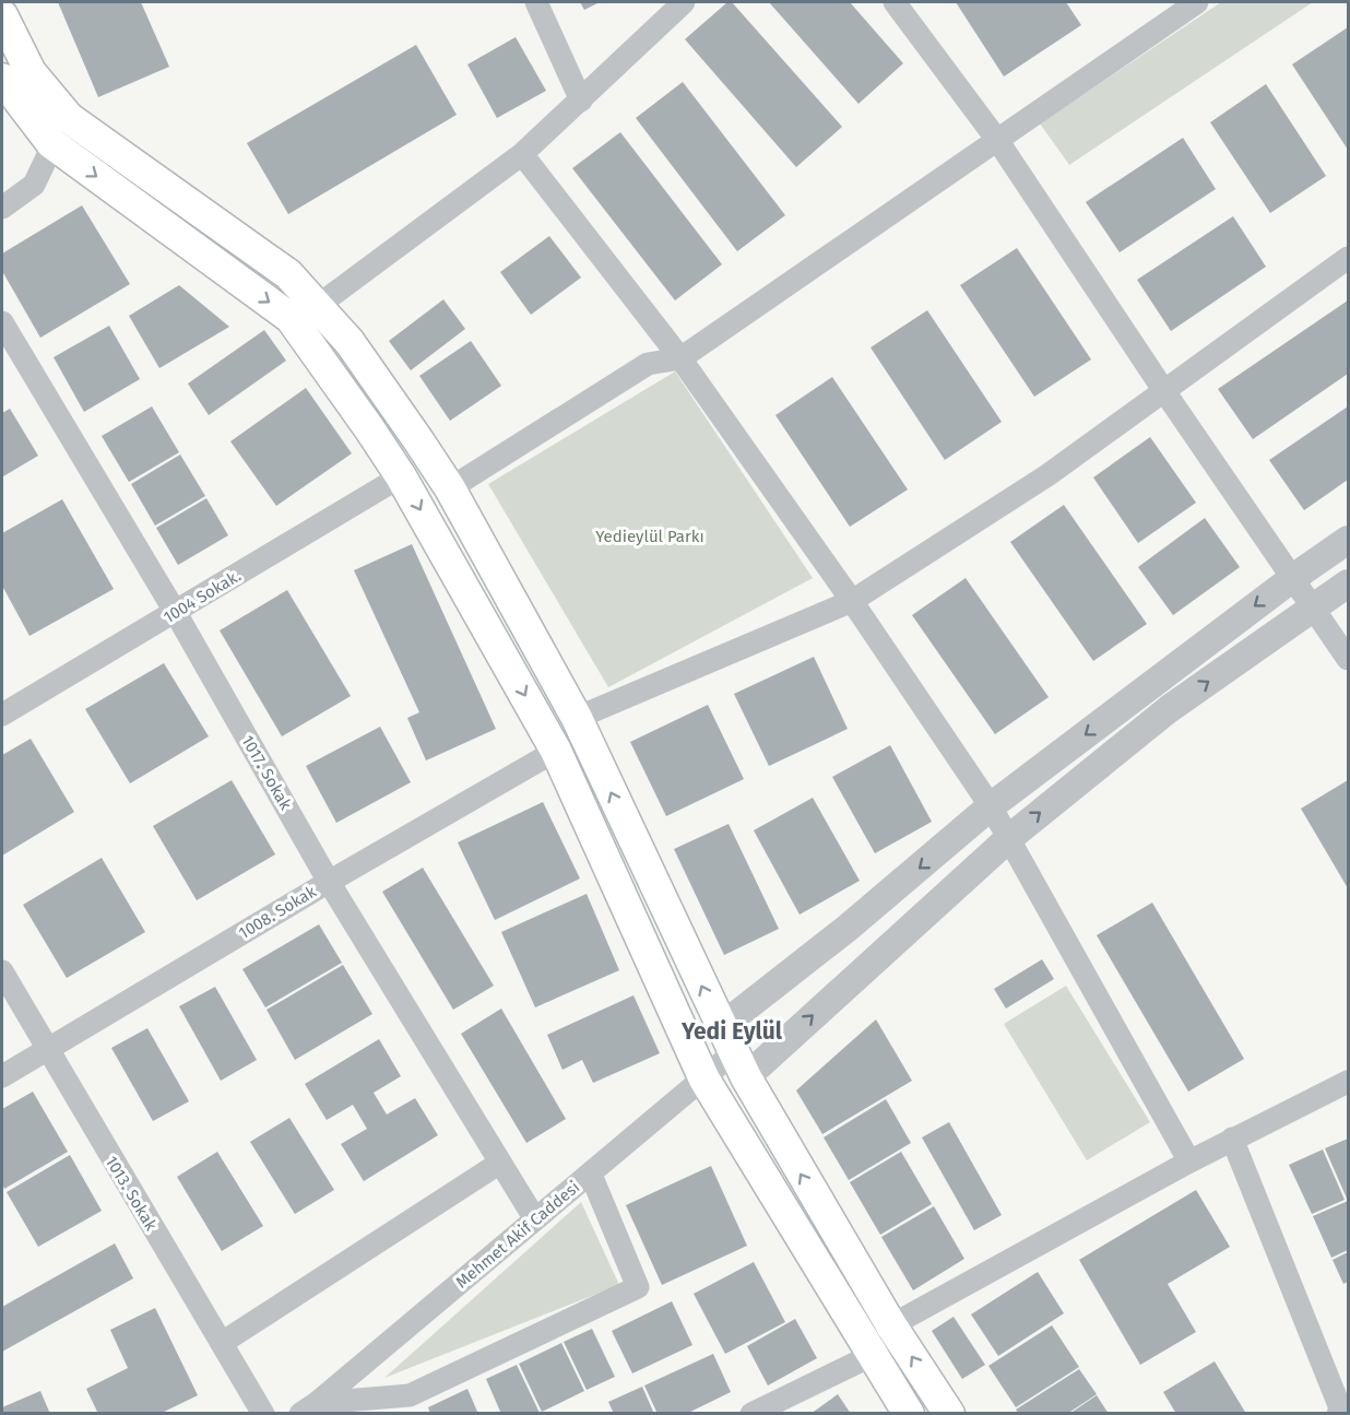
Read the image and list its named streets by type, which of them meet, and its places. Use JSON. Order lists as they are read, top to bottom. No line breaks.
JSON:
{"streets":{"street":["1004 Sokak.","1017. Sokak","1008. Sokak","1013. Sokak","Mehmet Akif Caddesi"]},"crossings":[["1004 Sokak.","1017. Sokak"],["1017. Sokak","1008. Sokak"],["1017. Sokak","Mehmet Akif Caddesi"],["1008. Sokak","1013. Sokak"]],"districts":["Yedi Eylül"],"parks":["Yedieylül Parkı"]}
